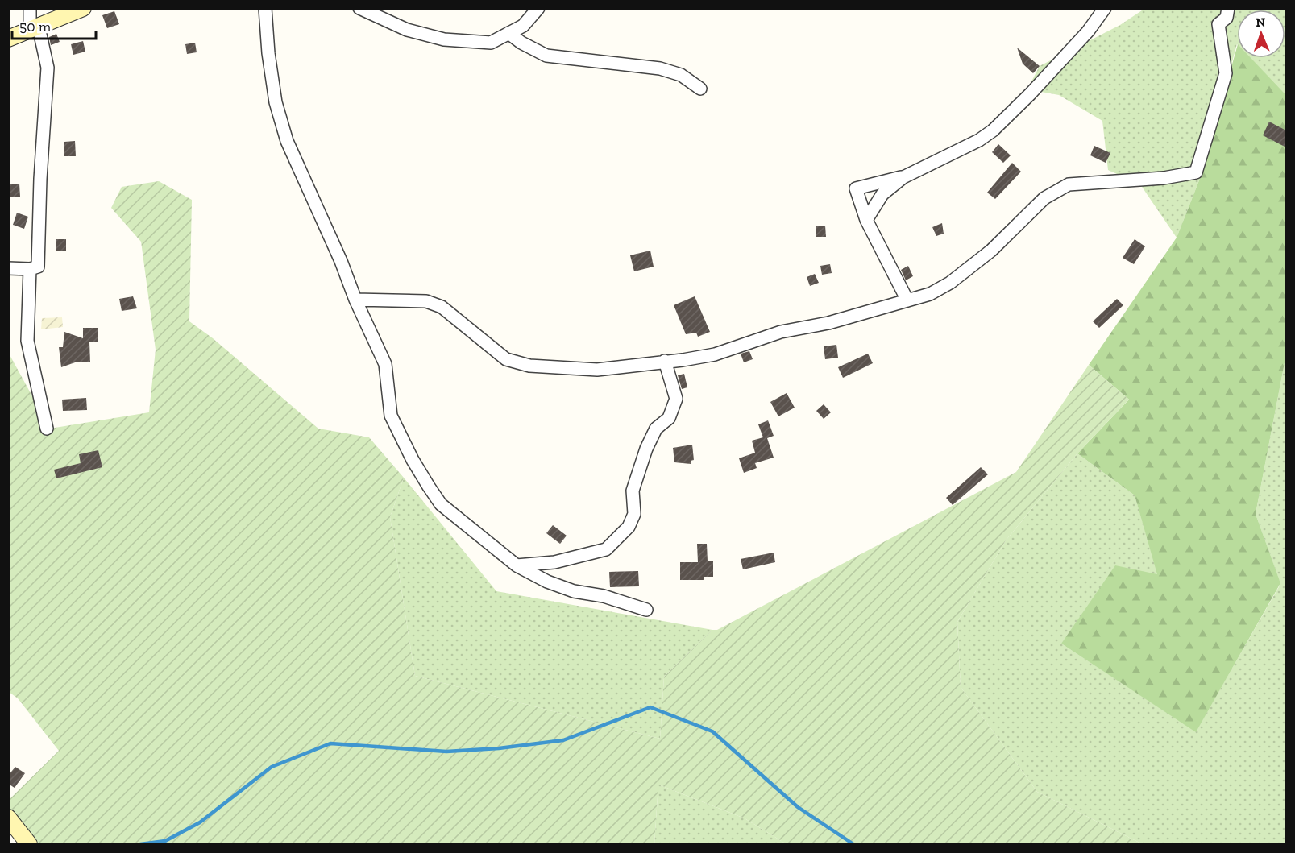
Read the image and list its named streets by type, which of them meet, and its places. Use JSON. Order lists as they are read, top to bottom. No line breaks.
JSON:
{"scale_bar":"50 m","north":"top"}
